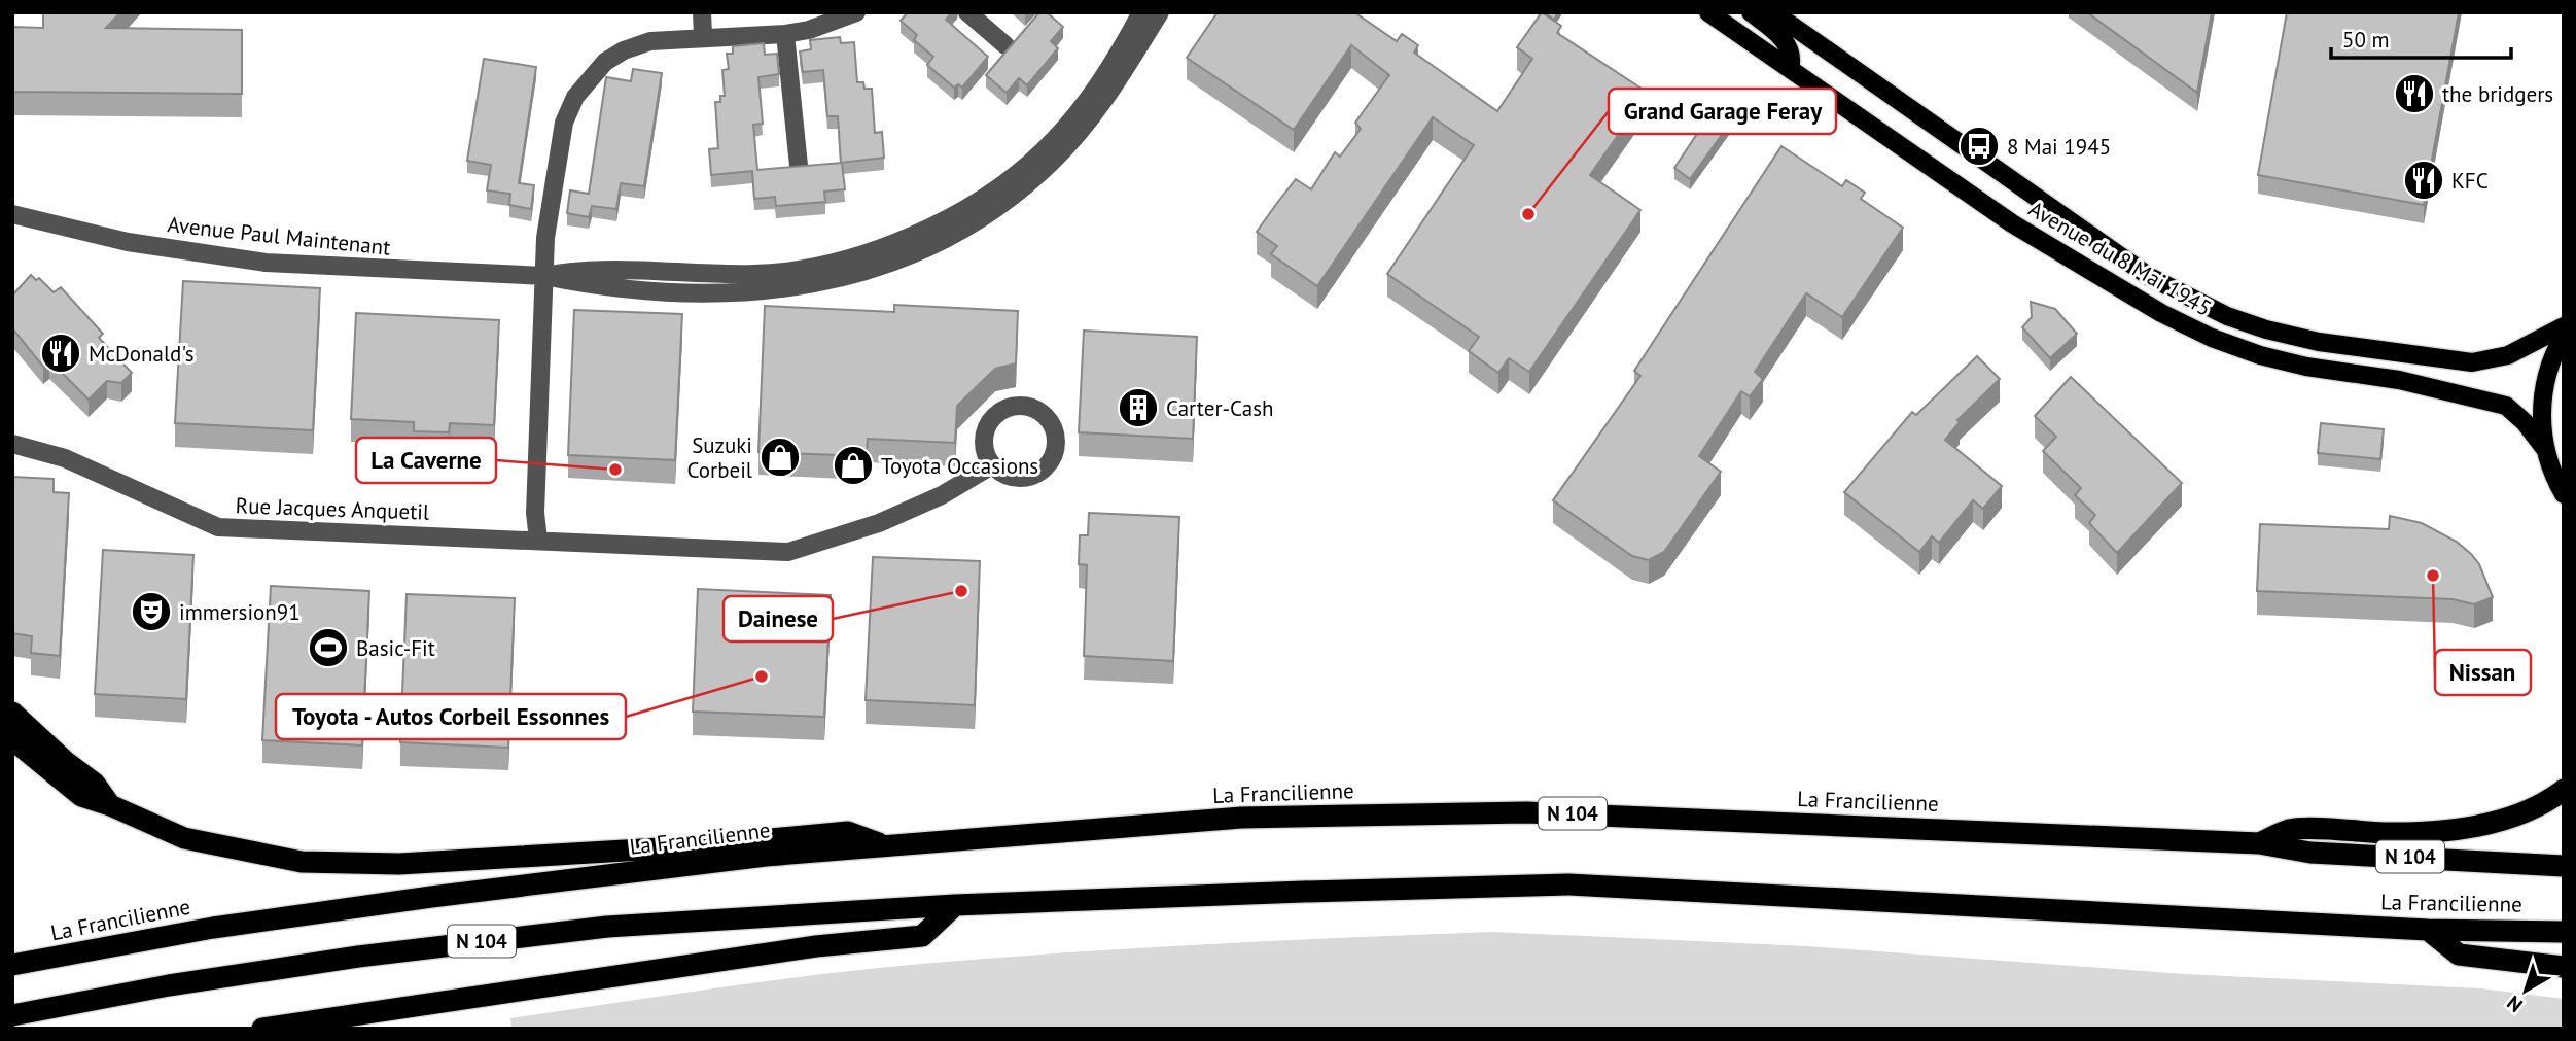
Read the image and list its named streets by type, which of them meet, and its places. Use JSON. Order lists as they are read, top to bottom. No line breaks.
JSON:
{"streets":{"highway":["La Francilienne","N 104"],"main road":["Avenue du 8 Mai 1945"],"street":["Avenue Paul Maintenant","Rue Jacques Anquetil"]},"places":{"restaurant":["the bridgers","KFC","McDonald's"],"bus stop":["8 Mai 1945"],"other":["Grand Garage Feray","La Caverne","Nissan","Dainese","Toyota - Autos Corbeil Essonnes"],"building":["Carter-Cash"],"shop":["Suzuki Corbeil","Toyota Occasions"],"theatre":["immersion91"],"sports":["Basic-Fit"]},"scale_bar":"50 m","north":"bottom left"}
